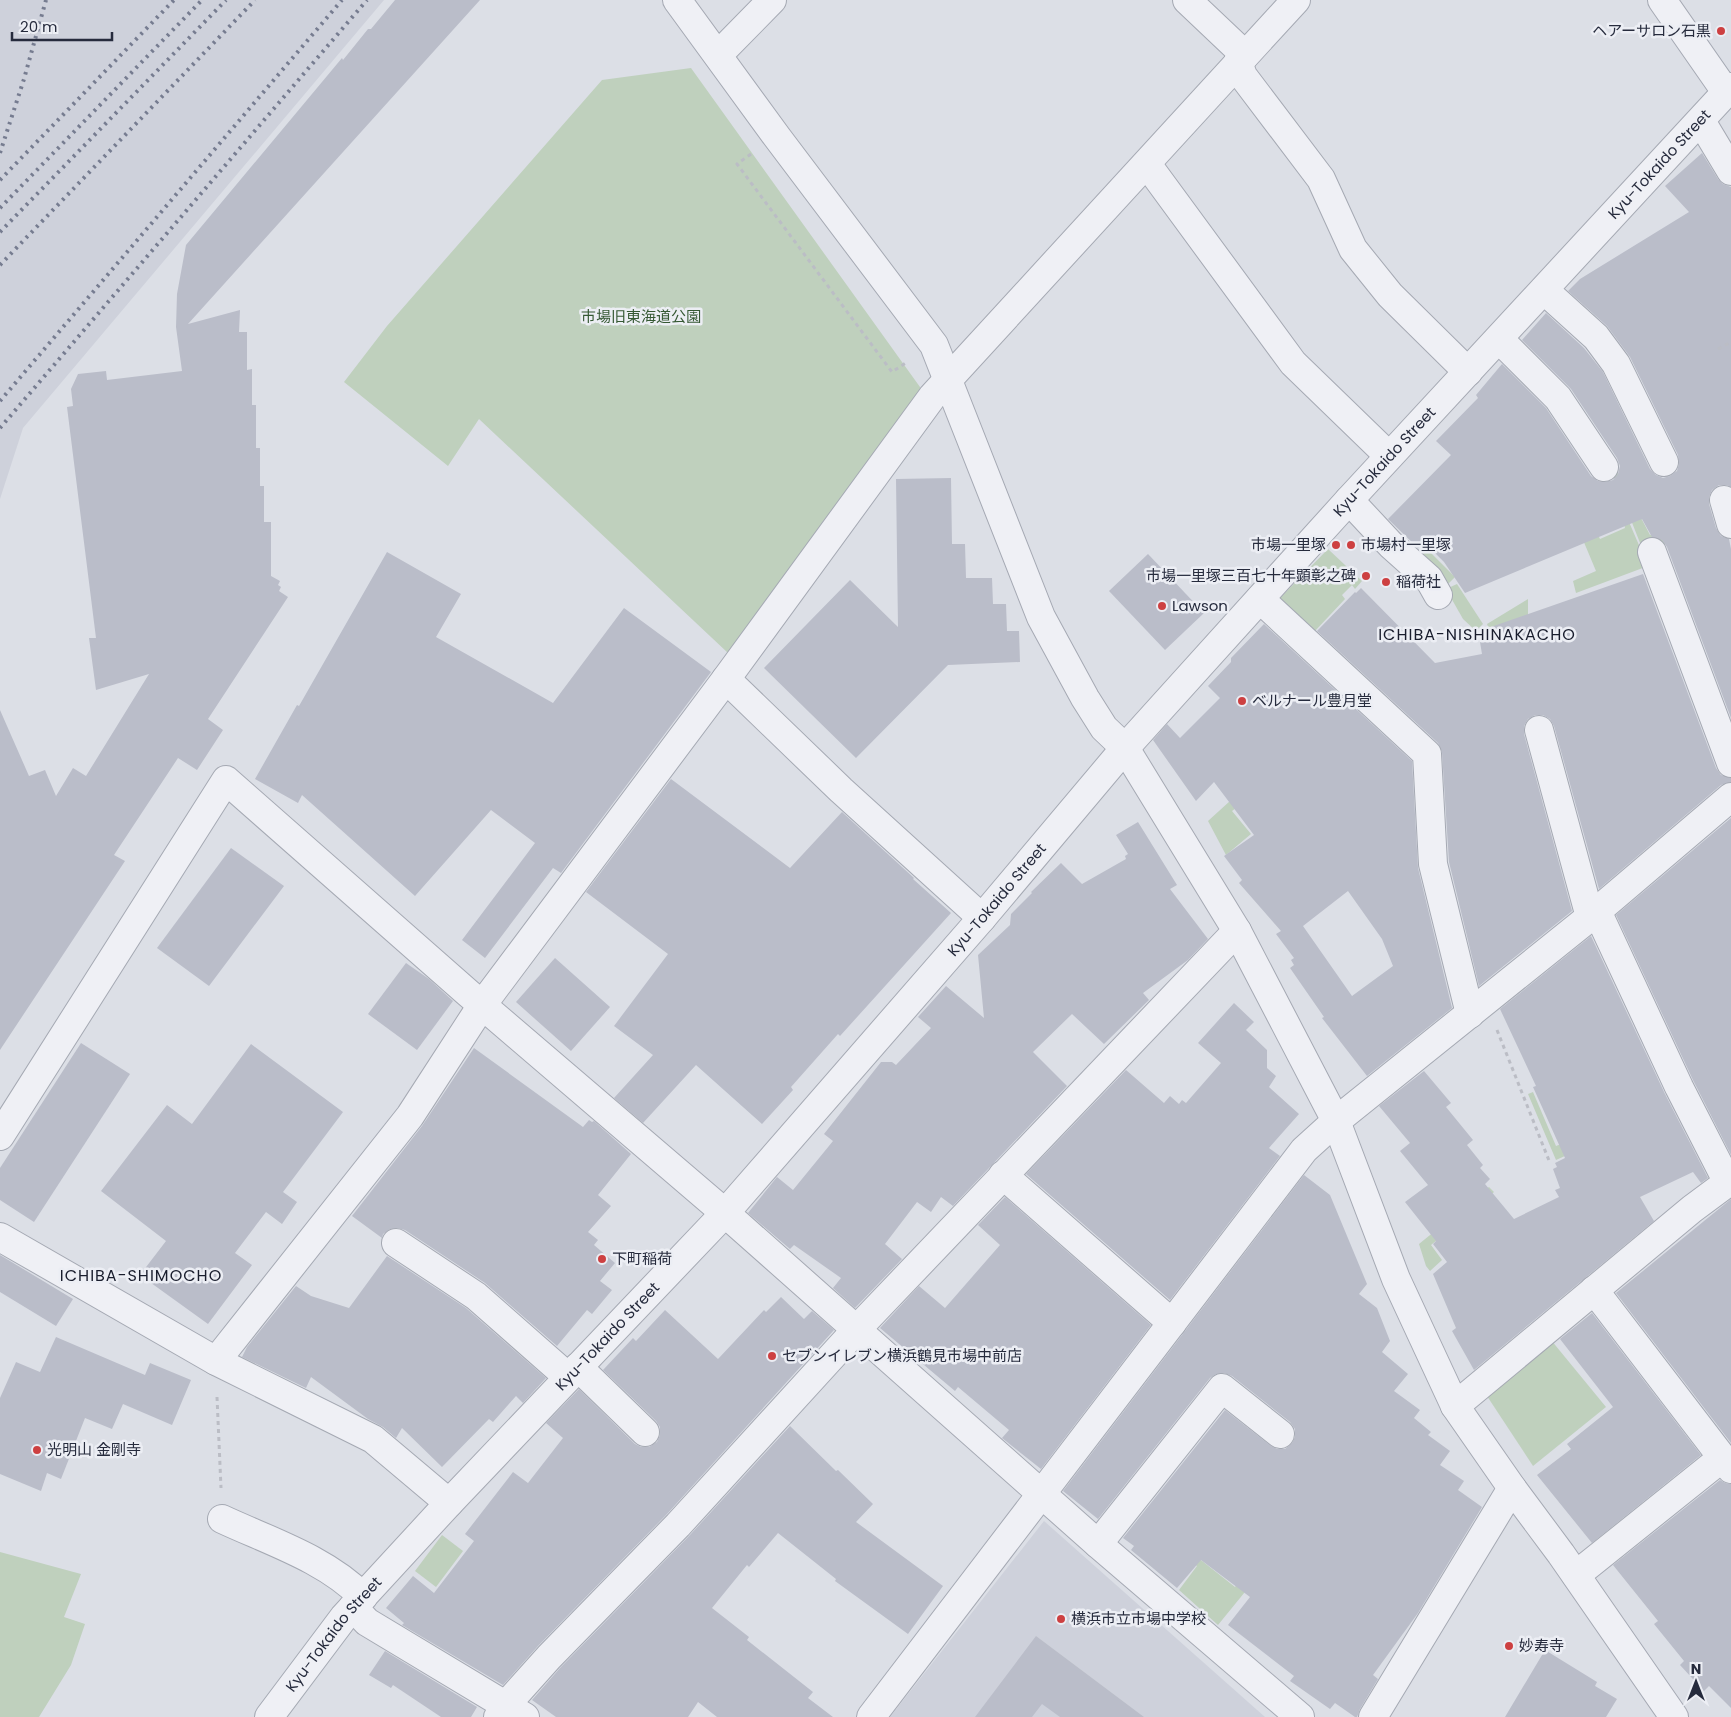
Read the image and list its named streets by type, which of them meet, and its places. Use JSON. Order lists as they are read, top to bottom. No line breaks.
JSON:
{"streets":{"street":["Kyu-Tokaido Street"]},"districts":["ICHIBA-NISHINAKACHO","ICHIBA-SHIMOCHO"],"parks":["市場旧東海道公園"],"places":["ヘアーサロン石黒","市場一里塚","市場村一里塚","市場一里塚三百七十年顕彰之碑","稲荷社","Lawson","ベルナール豊月堂","下町稲荷","セブンイレブン横浜鶴見市場中前店","光明山 金剛寺","横浜市立市場中学校","妙寿寺"],"scale_bar":"20 m","north":"top"}
